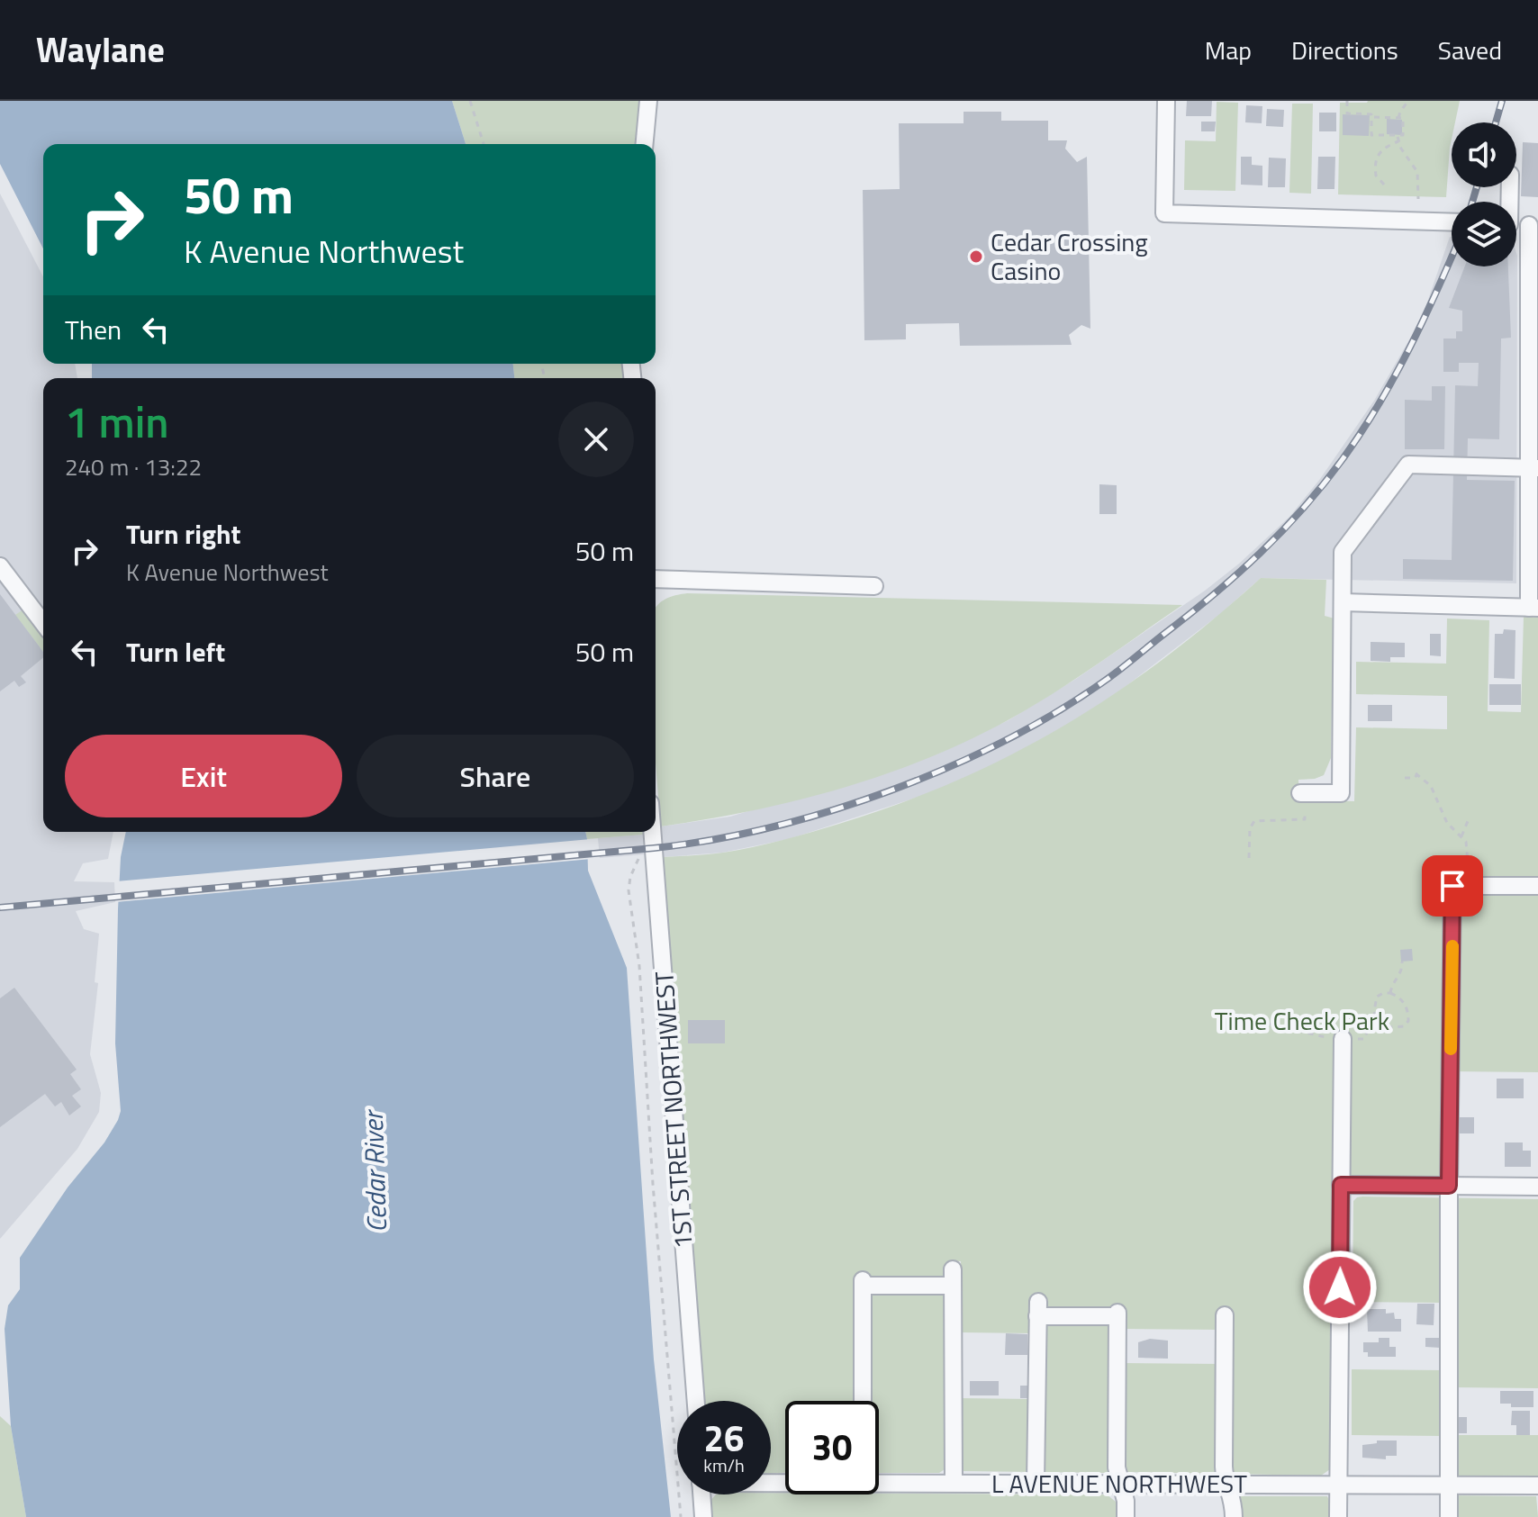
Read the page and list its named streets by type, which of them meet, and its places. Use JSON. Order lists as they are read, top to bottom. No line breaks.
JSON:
{"streets":{"street":["1ST STREET NORTHWEST","L AVENUE NORTHWEST"]},"water":["Cedar River"],"parks":["Time Check Park"],"places":["Cedar Crossing Casino"],"page":{"header":"Waylane","nav":["Map","Directions","Saved"],"turn":["50 m","K Avenue Northwest"],"then":"Then","heading":["1 min","240 m · 13:22"],"list":[{"name":"Turn right","note":"K Avenue Northwest","value":"50 m"},{"name":"Turn left","value":"50 m"}],"buttons":["Exit","Share"],"speed":"26 km/h","limit":"30"}}
